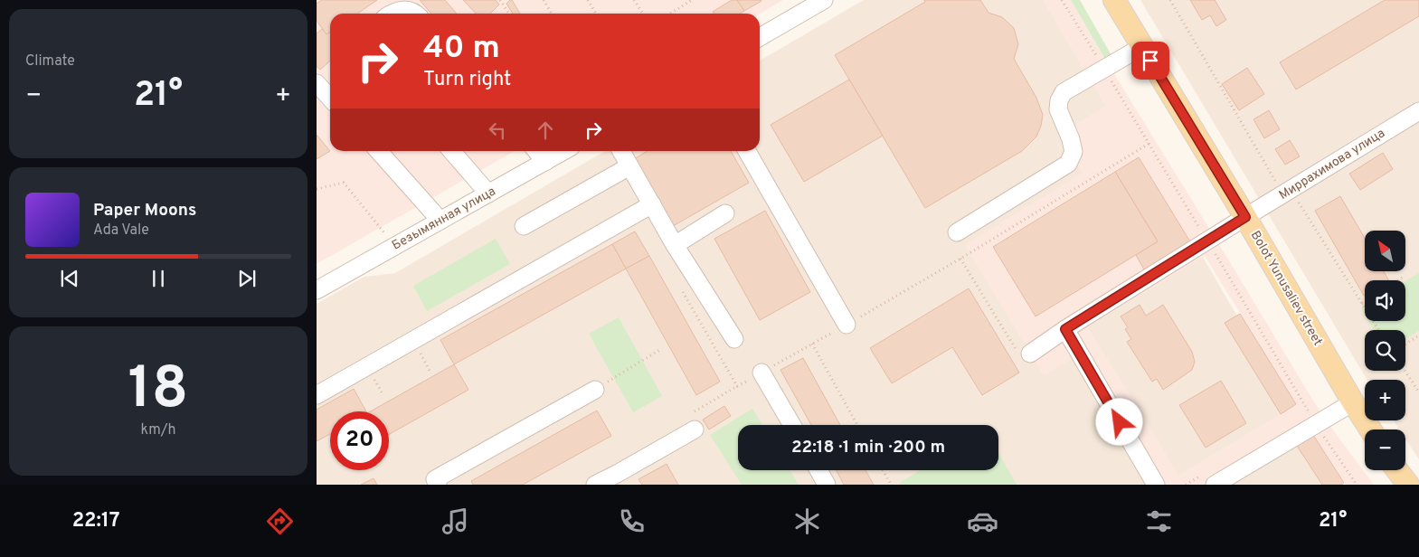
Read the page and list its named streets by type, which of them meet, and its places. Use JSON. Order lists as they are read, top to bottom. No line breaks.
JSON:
{"streets":{"main road":["Bolot Yunusaliev street"],"street":["Миррахимова улица","Безымянная улица"]},"crossings":[["Миррахимова улица","Bolot Yunusaliev street"]],"north":"top left","page":{"tile":["Climate",["18","km/h"]],"turn":["40 m","Turn right"],"heat":["−","21°","+"],"song":["Paper Moons","Ada Vale"],"map_buttons":["+","−"],"limit":"20","trip":"22:18 · 1 min · 200 m","tabs":["22:17","21°"]}}
